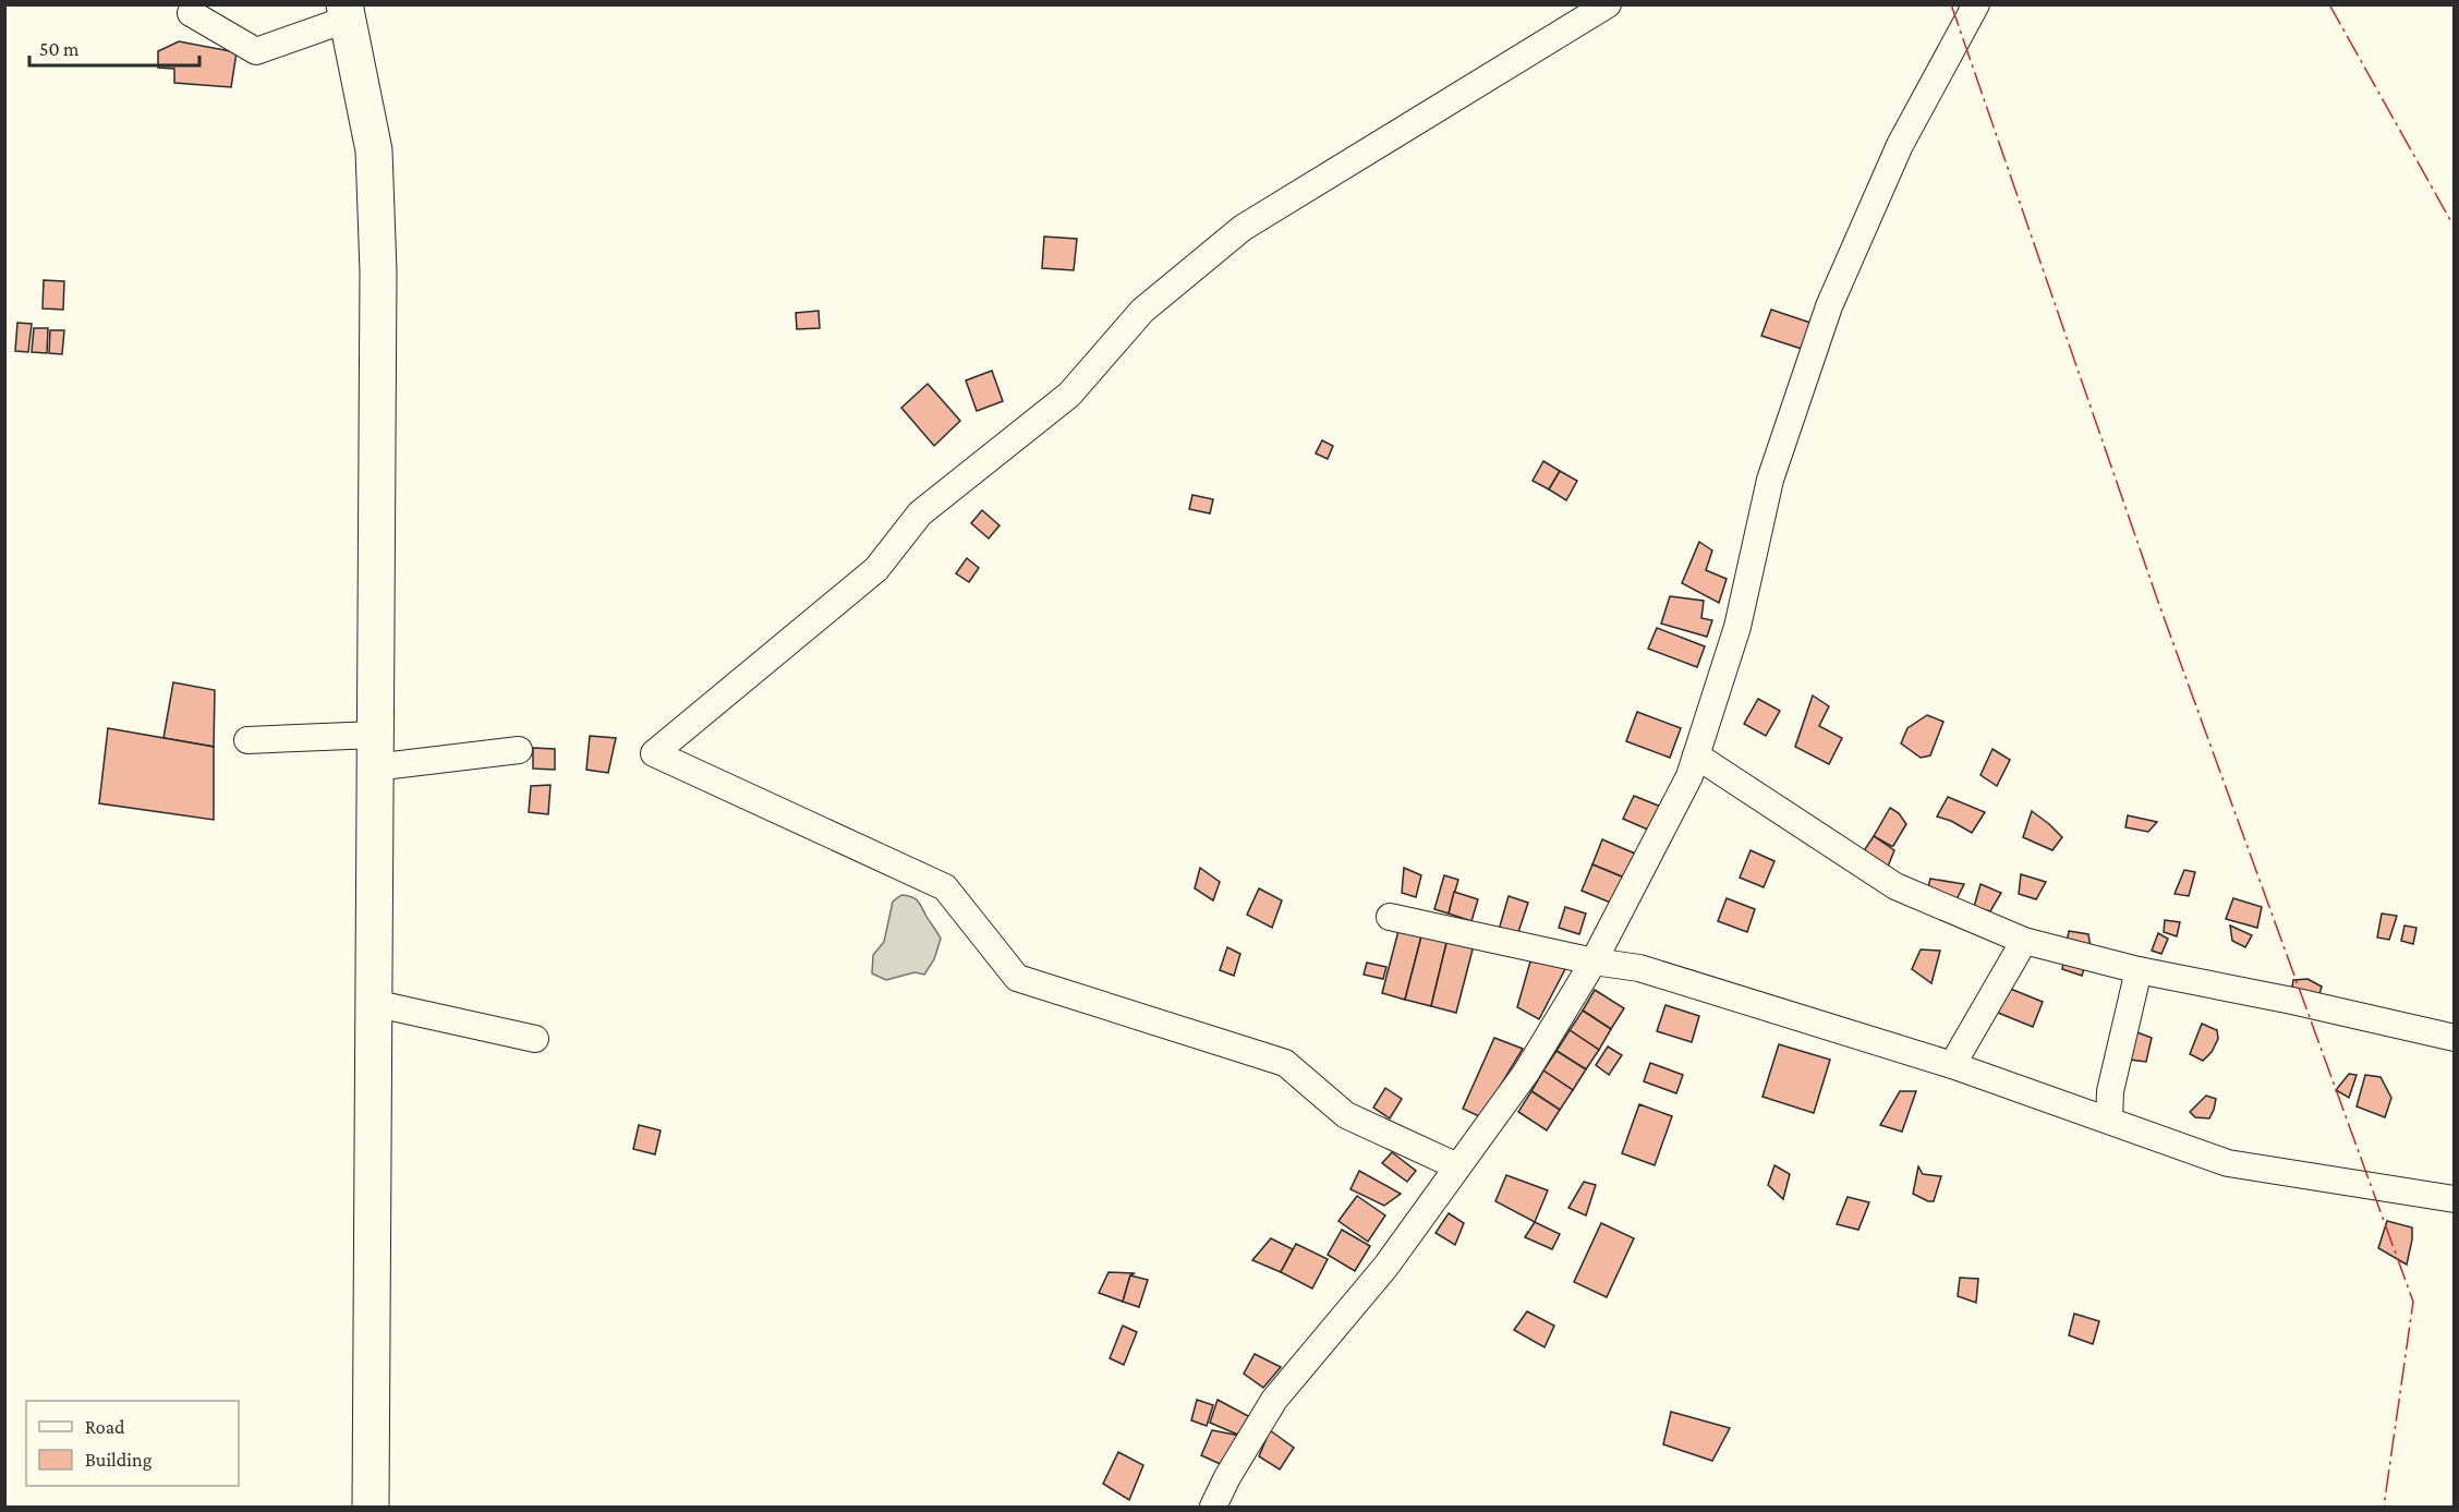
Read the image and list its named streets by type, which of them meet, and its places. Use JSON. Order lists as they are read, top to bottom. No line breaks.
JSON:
{"legend":["Road","Building"],"scale_bar":"50 m"}
